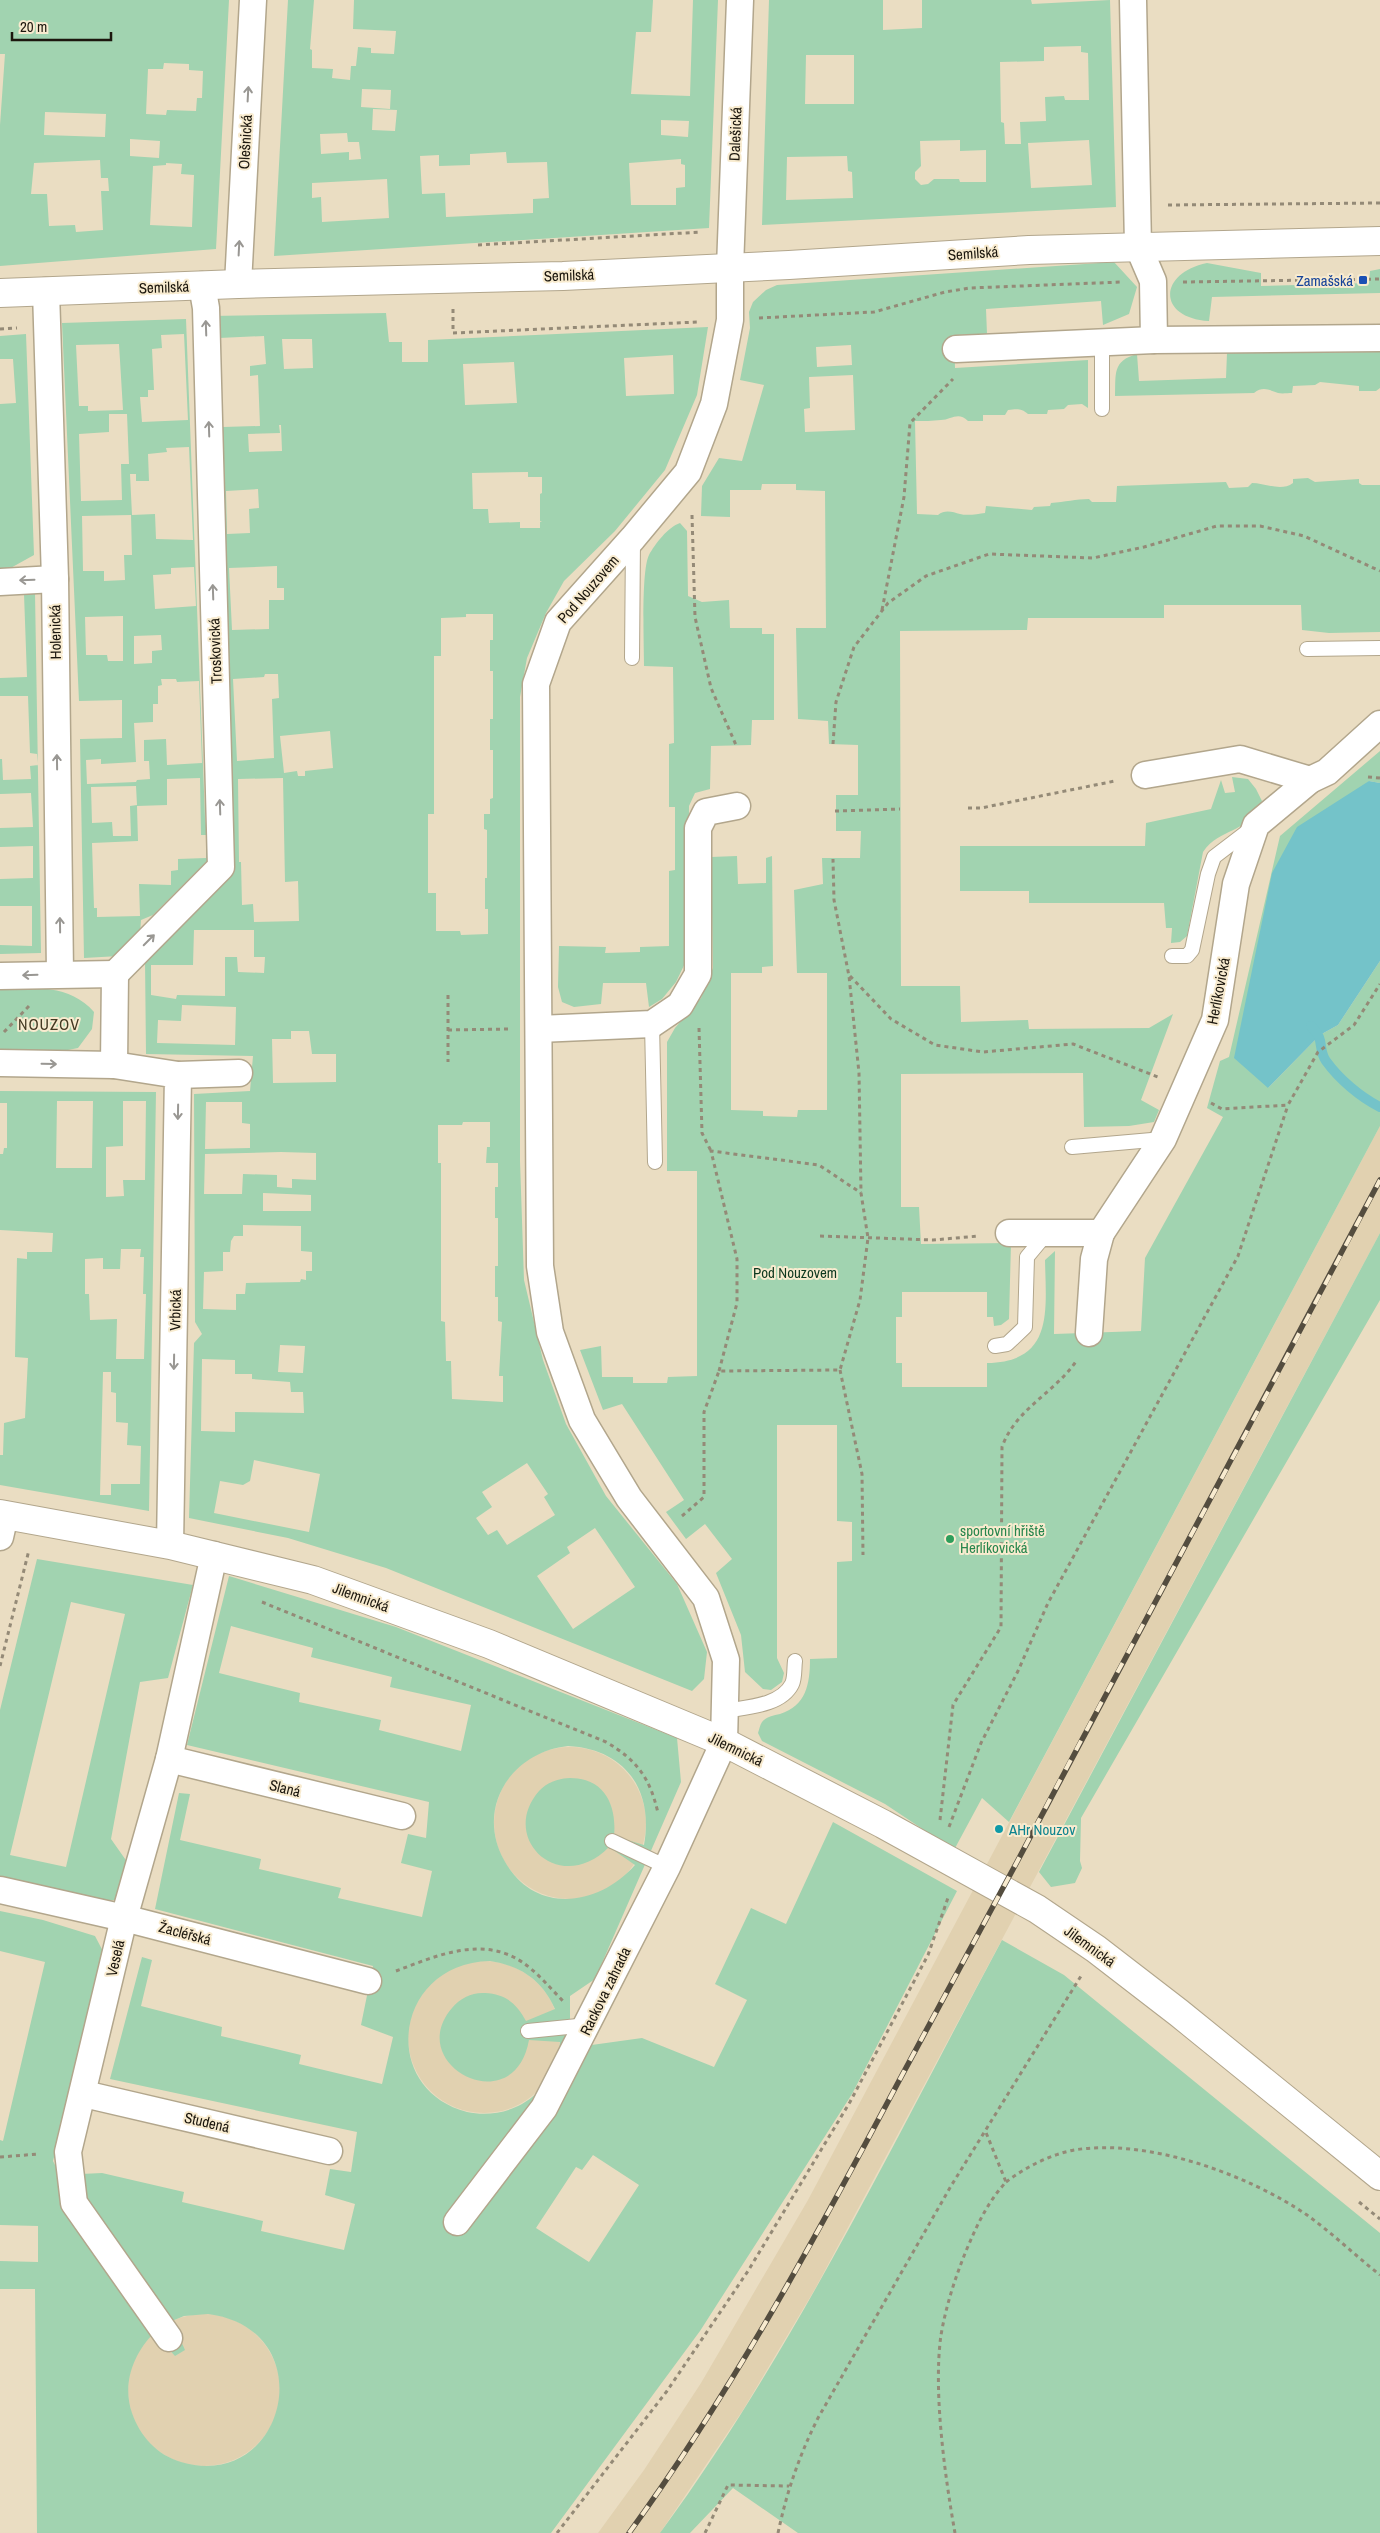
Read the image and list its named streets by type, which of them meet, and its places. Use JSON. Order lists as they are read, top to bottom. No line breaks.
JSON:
{"streets":{"street":["Dalešická","Olešnická","Semilská","Pod Nouzovem","Holenická","Troskovická","Herlíkovická","Vrbická","Jilemnická","Slaná","Žacléřská","Veselá","Rackova zahrada","Studená"]},"crossings":[["Dalešická","Semilská"],["Dalešická","Pod Nouzovem"],["Olešnická","Semilská"],["Semilská","Pod Nouzovem"],["Semilská","Holenická"],["Semilská","Troskovická"],["Pod Nouzovem","Jilemnická"],["Pod Nouzovem","Rackova zahrada"],["Vrbická","Jilemnická"],["Jilemnická","Veselá"],["Jilemnická","Rackova zahrada"],["Slaná","Veselá"],["Žacléřská","Veselá"],["Veselá","Studená"]],"one_way":["Olešnická","Holenická","Troskovická","Vrbická"],"districts":["NOUZOV"],"parks":["Pod Nouzovem"],"places":{"transit":["Zamašská"],"other":["sportovní hřiště Herlíkovická","AHr Nouzov"]},"scale_bar":"20 m"}
